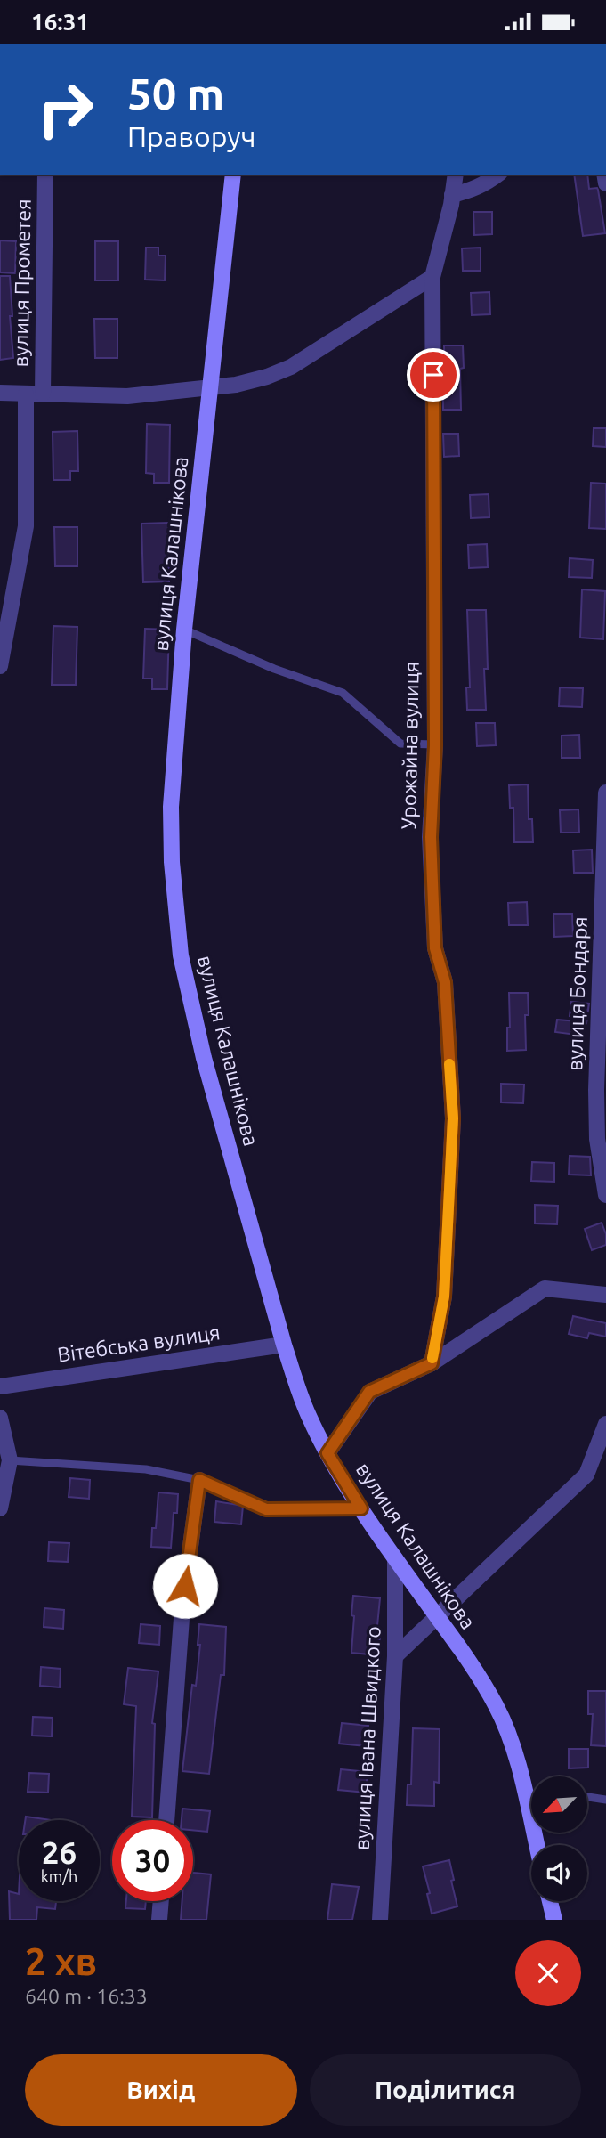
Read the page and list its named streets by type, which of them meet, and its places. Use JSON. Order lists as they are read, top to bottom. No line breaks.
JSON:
{"streets":{"street":["вулиця Прометея","вулиця Калашнікова","Урожайна вулиця","вулиця Бондаря","Вітебська вулиця","вулиця Івана Швидкого"]},"crossings":[["вулиця Калашнікова","Вітебська вулиця"],["вулиця Калашнікова","вулиця Івана Швидкого"]],"north":"bottom left","page":{"status":"16:31","turn":["50 m","Праворуч"],"speed":"26 km/h","limit":"30","heading":["2 хв","640 m · 16:33"],"buttons":["Вихід","Поділитися"]}}
